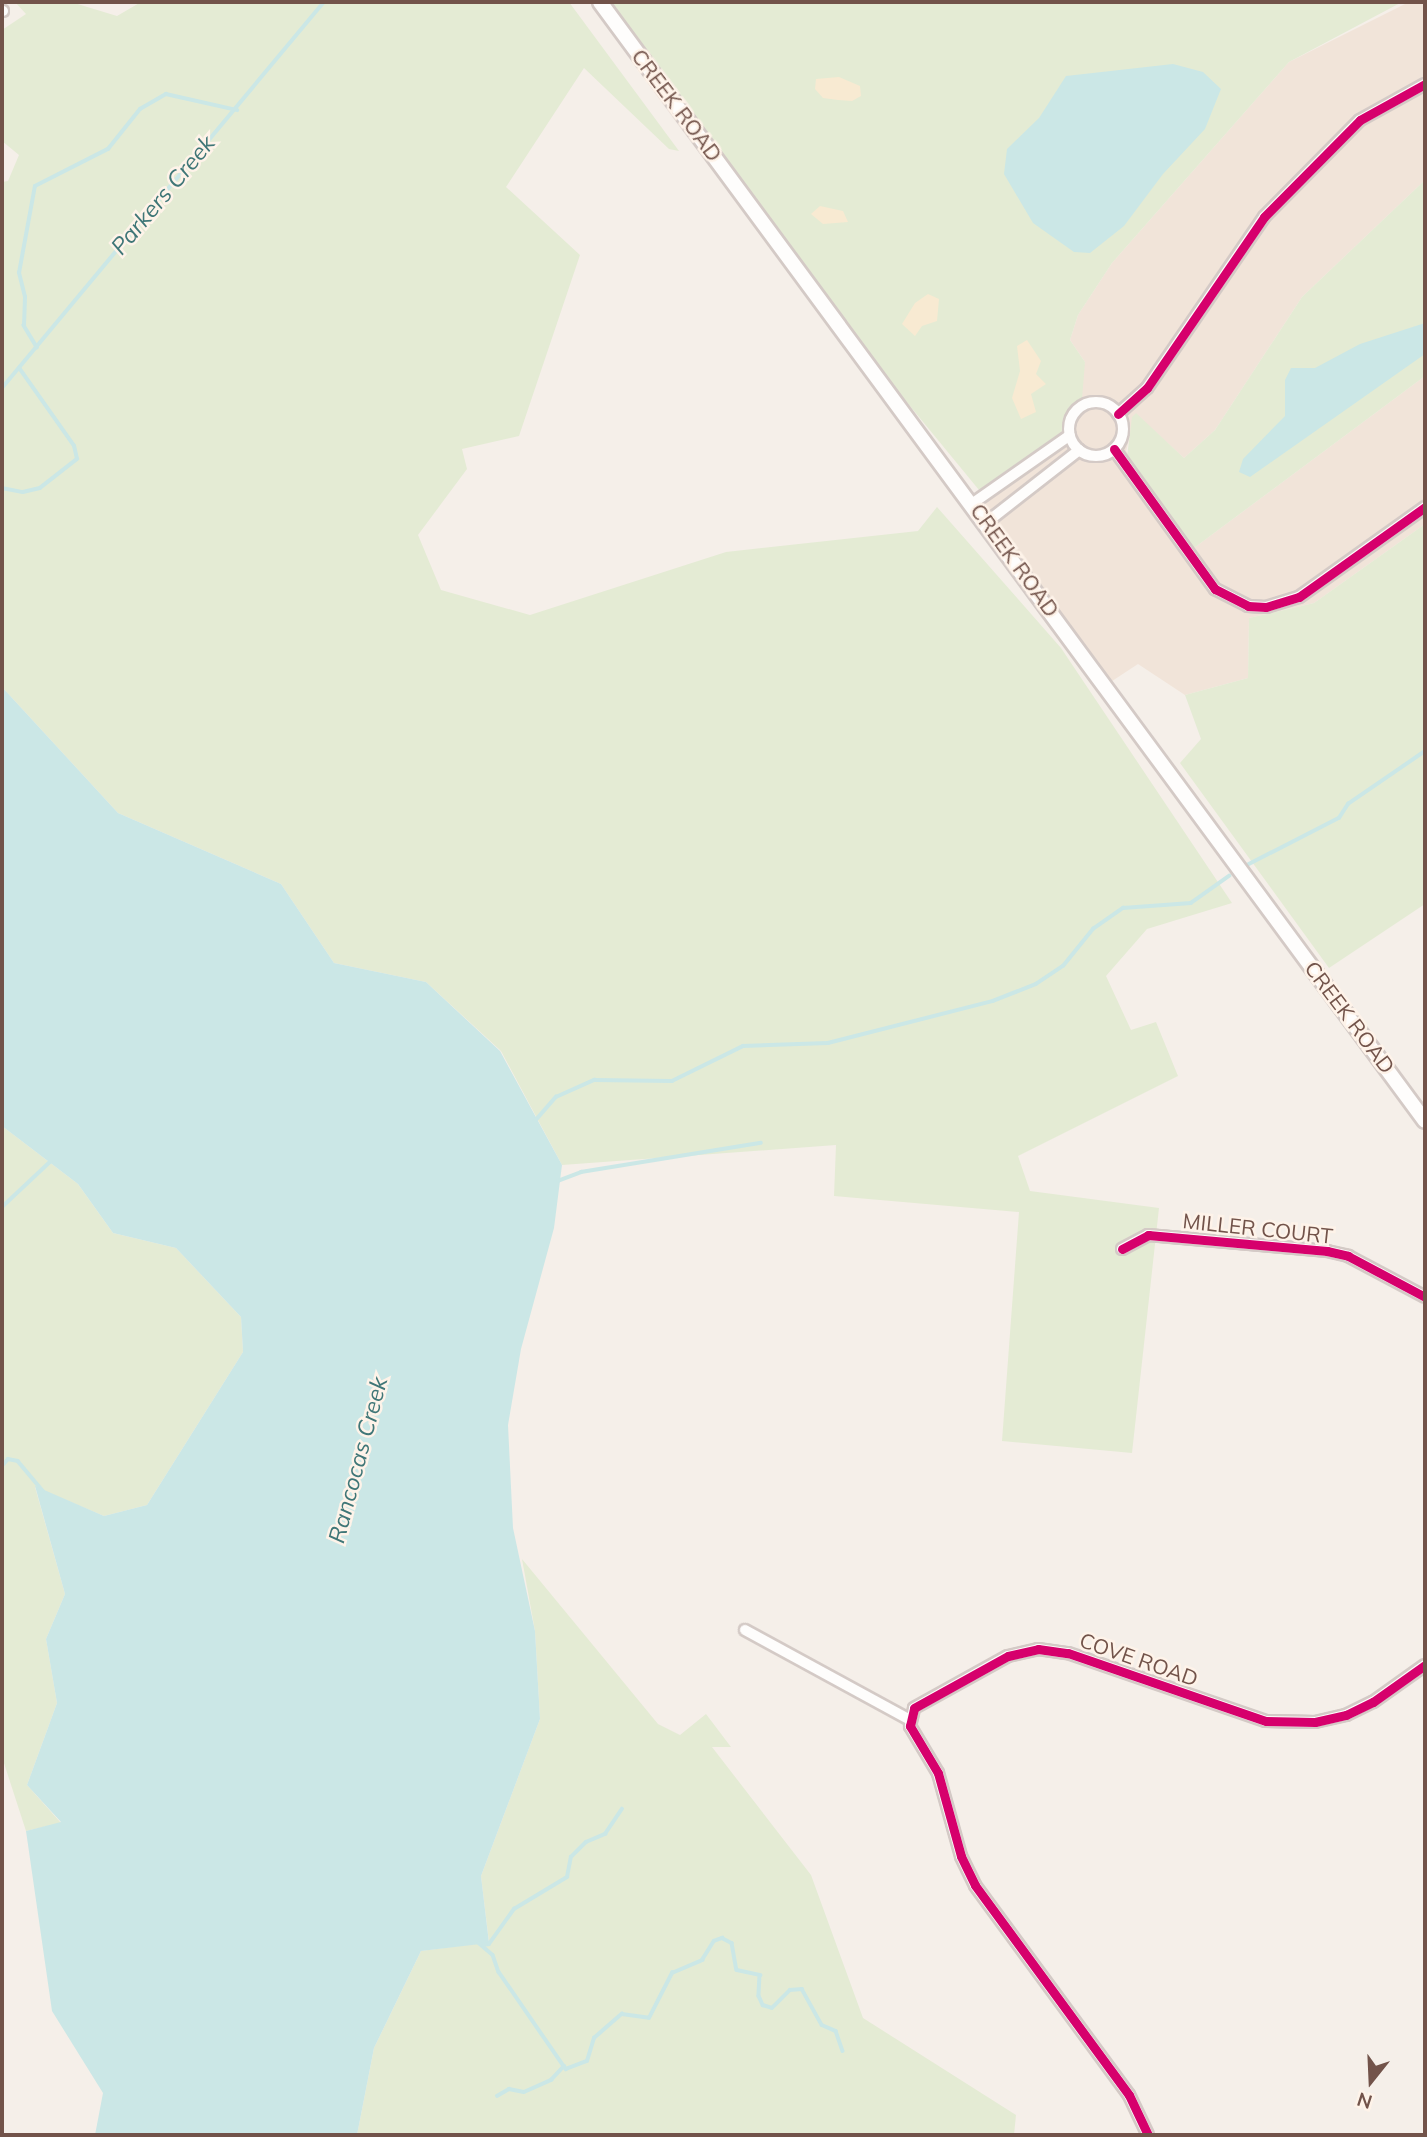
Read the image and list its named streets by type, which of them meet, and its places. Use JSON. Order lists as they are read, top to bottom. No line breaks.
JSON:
{"streets":{"main road":["CREEK ROAD"],"street":["MILLER COURT","COVE ROAD"]},"water":["Parkers Creek","Rancocas Creek"],"north":"bottom"}
